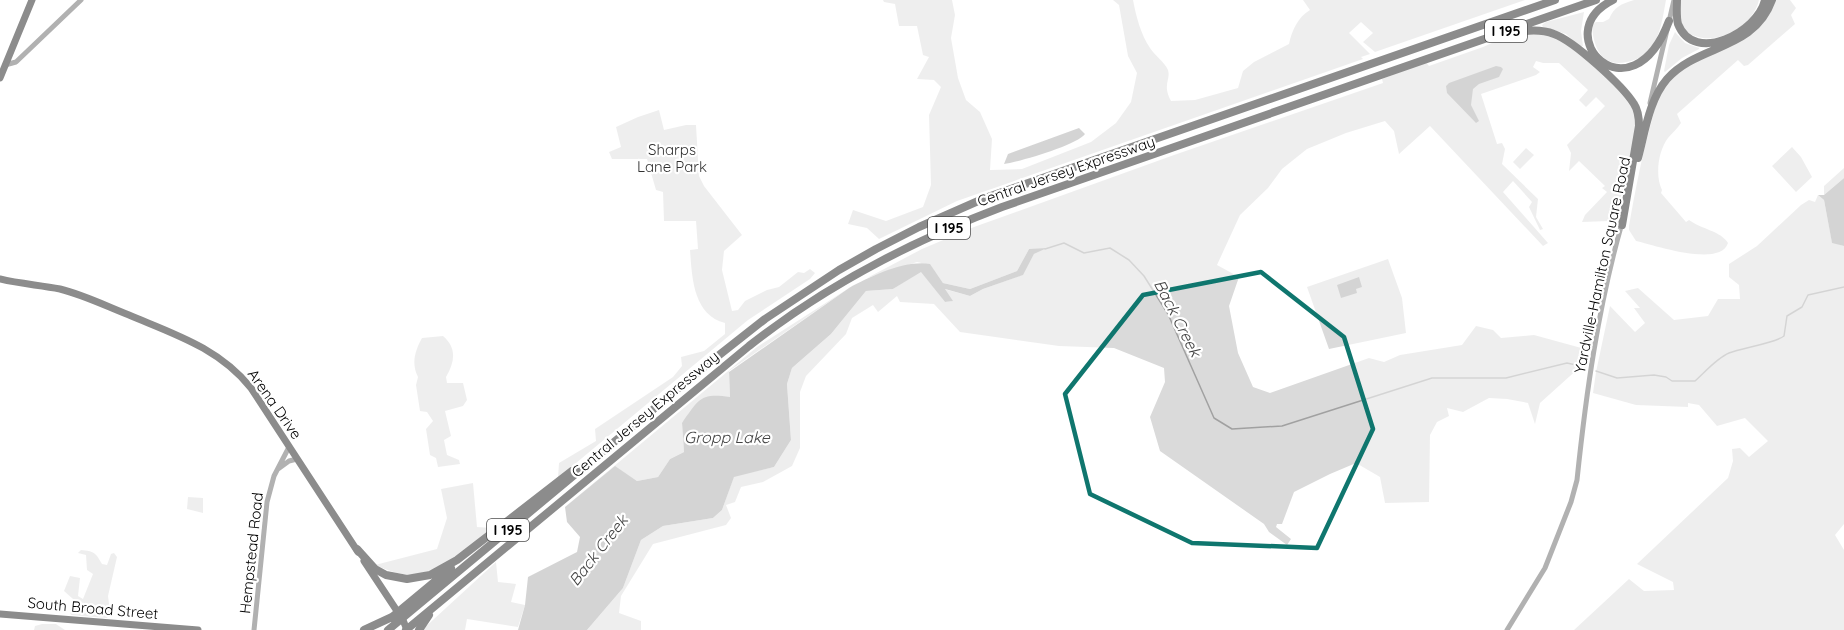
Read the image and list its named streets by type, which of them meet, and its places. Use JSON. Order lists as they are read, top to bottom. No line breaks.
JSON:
{"streets":{"highway":["I 195","Central Jersey Expressway"],"main road":["Arena Drive","South Broad Street"],"street":["Yardville-Hamilton Square Road","Hempstead Road"]},"crossings":[["Arena Drive","Hempstead Road"]],"water":["Back Creek","Gropp Lake"],"parks":["Sharps Lane Park"]}
